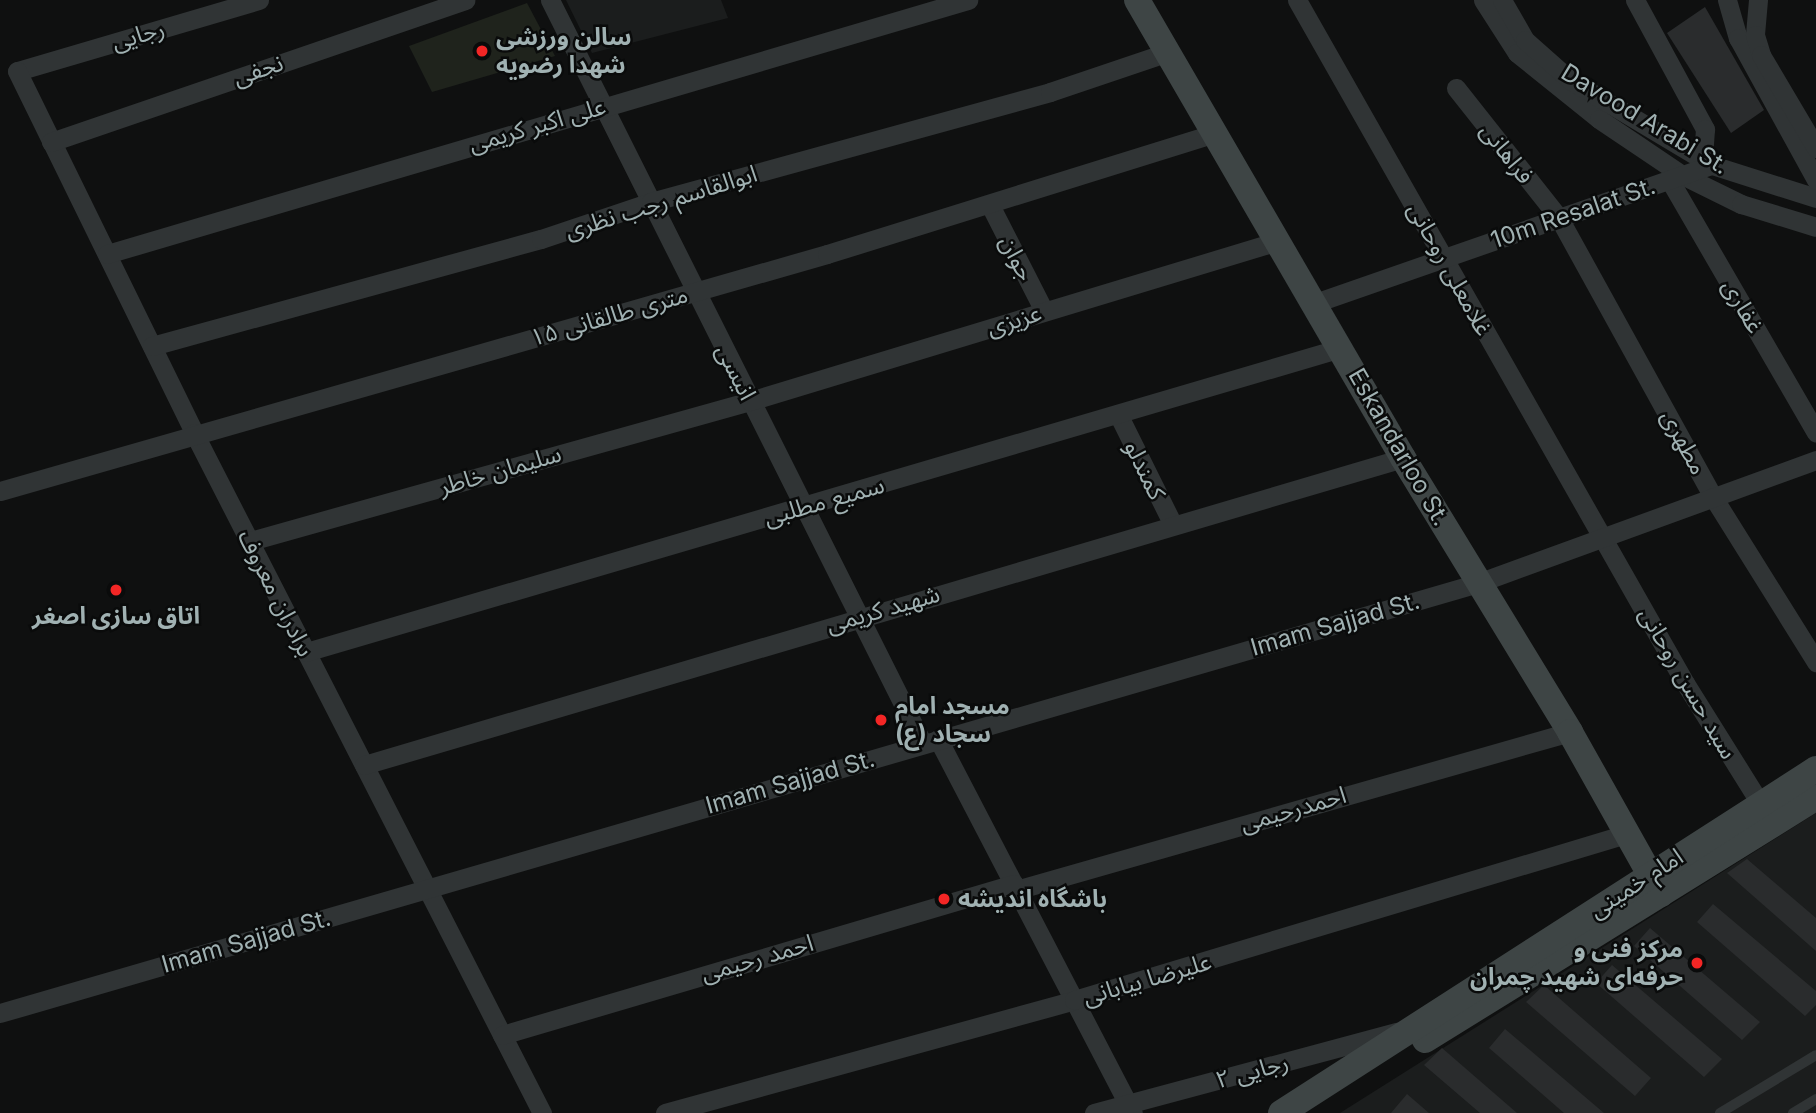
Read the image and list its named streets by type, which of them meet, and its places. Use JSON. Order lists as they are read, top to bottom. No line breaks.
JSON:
{"streets":{"main road":["Eskandarloo St.","امام خمینی"],"street":["رجایی","نجفی","Davood Arabi St.","علی اکبر کریمی","فراهانی","ابوالقاسم رجب نظری","10m Resalat St.","جوان","غلامعلی روحانی","غفاری","۱۵ متری طالقانی","عزیزی","انیسی","مطهری","سلیمان خاطر","کمندلو","سمیع مطلبی","برادران معروف","شهید کریمی","Imam Sajjad St.","سید حسن روحانی","احمدرحیمی","احمد رحیمی","علیرضا بیابانی","رجایی ۲"]},"crossings":[["رجایی","برادران معروف"],["نجفی","برادران معروف"],["Davood Arabi St.","10m Resalat St."],["Davood Arabi St.","غفاری"],["علی اکبر کریمی","انیسی"],["علی اکبر کریمی","برادران معروف"],["فراهانی","10m Resalat St."],["فراهانی","مطهری"],["ابوالقاسم رجب نظری","انیسی"],["ابوالقاسم رجب نظری","Eskandarloo St."],["ابوالقاسم رجب نظری","برادران معروف"],["10m Resalat St.","غلامعلی روحانی"],["10m Resalat St.","غفاری"],["10m Resalat St.","مطهری"],["10m Resalat St.","Eskandarloo St."],["جوان","۱۵ متری طالقانی"],["جوان","عزیزی"],["غلامعلی روحانی","Imam Sajjad St."],["غلامعلی روحانی","سید حسن روحانی"],["۱۵ متری طالقانی","انیسی"],["۱۵ متری طالقانی","Eskandarloo St."],["۱۵ متری طالقانی","برادران معروف"],["عزیزی","انیسی"],["عزیزی","Eskandarloo St."],["عزیزی","سلیمان خاطر"],["انیسی","سلیمان خاطر"],["انیسی","سمیع مطلبی"],["انیسی","شهید کریمی"],["انیسی","Imam Sajjad St."],["انیسی","احمدرحیمی"],["انیسی","احمد رحیمی"],["انیسی","علیرضا بیابانی"],["انیسی","رجایی ۲"],["مطهری","Imam Sajjad St."],["Eskandarloo St.","سمیع مطلبی"],["Eskandarloo St.","شهید کریمی"],["Eskandarloo St.","Imam Sajjad St."],["Eskandarloo St.","احمدرحیمی"],["Eskandarloo St.","امام خمینی"],["Eskandarloo St.","علیرضا بیابانی"],["سلیمان خاطر","برادران معروف"],["کمندلو","سمیع مطلبی"],["کمندلو","شهید کریمی"],["سمیع مطلبی","برادران معروف"],["برادران معروف","شهید کریمی"],["برادران معروف","Imam Sajjad St."],["برادران معروف","احمد رحیمی"],["Imam Sajjad St.","سید حسن روحانی"],["سید حسن روحانی","امام خمینی"],["احمدرحیمی","احمد رحیمی"],["امام خمینی","رجایی ۲"]],"places":["سالن ورزشی شهدا رضویه","اتاق سازی اصغر","مسجد امام سجاد (ع)","باشگاه اندیشه","مرکز فنی و حرفه‌ای شهید چمران"]}
